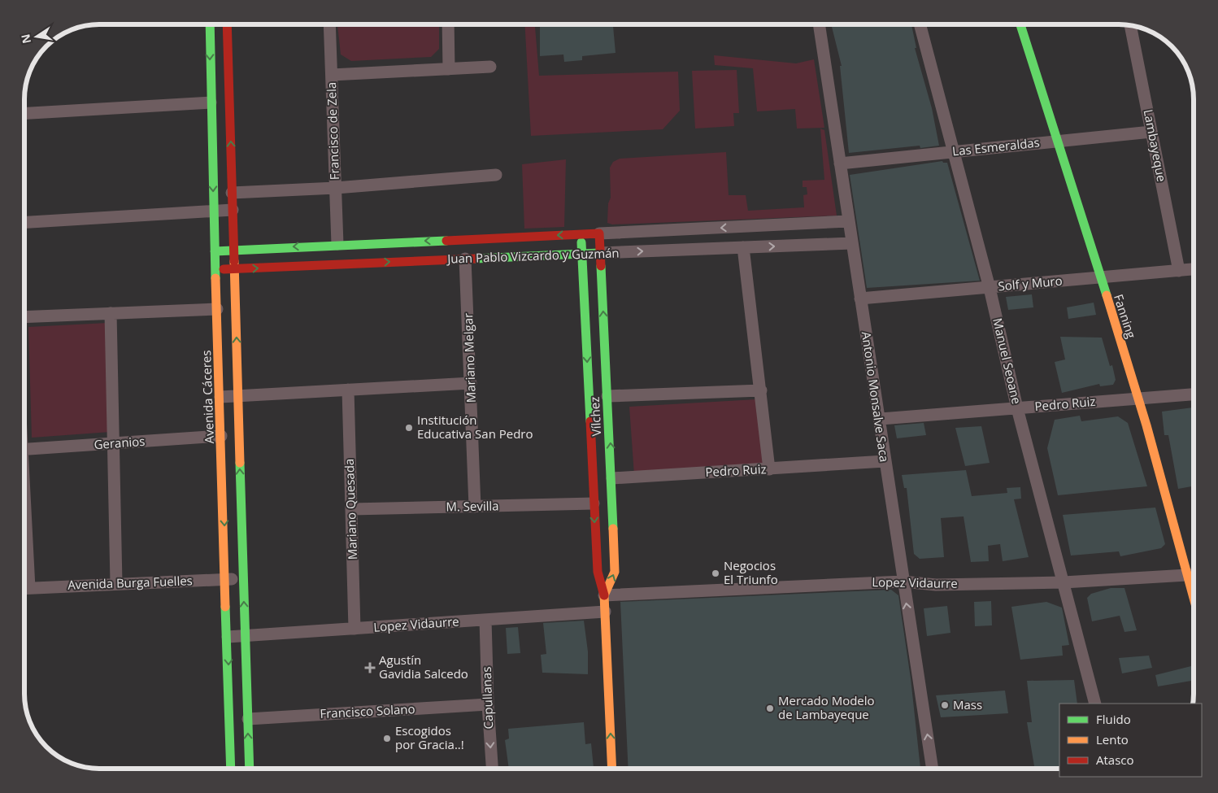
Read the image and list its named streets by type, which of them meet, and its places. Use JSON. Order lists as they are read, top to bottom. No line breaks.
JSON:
{"streets":{"street":["Francisco de Zela","Lambayeque","Las Esmeraldas","Juan Pablo Vizcardo y Guzmán","Solf y Muro","Fanning","Mariano Melgar","Manuel Seoane","Avenida Cáceres","Antonio Monsalve Saca","Pedro Ruiz","Vílchez","Geranios","M. Sevilla","Mariano Quesada","Avenida Burga Fuelles","Lopez Vidaurre","Capullanas","Francisco Solano"]},"crossings":[["Francisco de Zela","Juan Pablo Vizcardo y Guzmán"],["Lambayeque","Las Esmeraldas"],["Lambayeque","Solf y Muro"],["Las Esmeraldas","Fanning"],["Las Esmeraldas","Manuel Seoane"],["Las Esmeraldas","Antonio Monsalve Saca"],["Juan Pablo Vizcardo y Guzmán","Mariano Melgar"],["Juan Pablo Vizcardo y Guzmán","Avenida Cáceres"],["Juan Pablo Vizcardo y Guzmán","Antonio Monsalve Saca"],["Juan Pablo Vizcardo y Guzmán","Vílchez"],["Solf y Muro","Fanning"],["Solf y Muro","Manuel Seoane"],["Solf y Muro","Antonio Monsalve Saca"],["Fanning","Pedro Ruiz"],["Fanning","Lopez Vidaurre"],["Mariano Melgar","M. Sevilla"],["Manuel Seoane","Pedro Ruiz"],["Manuel Seoane","Lopez Vidaurre"],["Avenida Cáceres","Geranios"],["Avenida Cáceres","Avenida Burga Fuelles"],["Avenida Cáceres","Lopez Vidaurre"],["Antonio Monsalve Saca","Pedro Ruiz"],["Antonio Monsalve Saca","Lopez Vidaurre"],["Pedro Ruiz","Vílchez"],["Vílchez","M. Sevilla"],["Vílchez","Lopez Vidaurre"],["M. Sevilla","Mariano Quesada"],["Mariano Quesada","Lopez Vidaurre"],["Lopez Vidaurre","Capullanas"],["Capullanas","Francisco Solano"]],"one_way":["Capullanas"],"places":{"other":["Institución Educativa San Pedro","Negocios El Triunfo","Mass","Mercado Modelo de Lambayeque","Escogidos por Gracia..!"],"health":["Agustín Gavidia Salcedo"]},"legend":["Fluido","Lento","Atasco"],"north":"left"}
